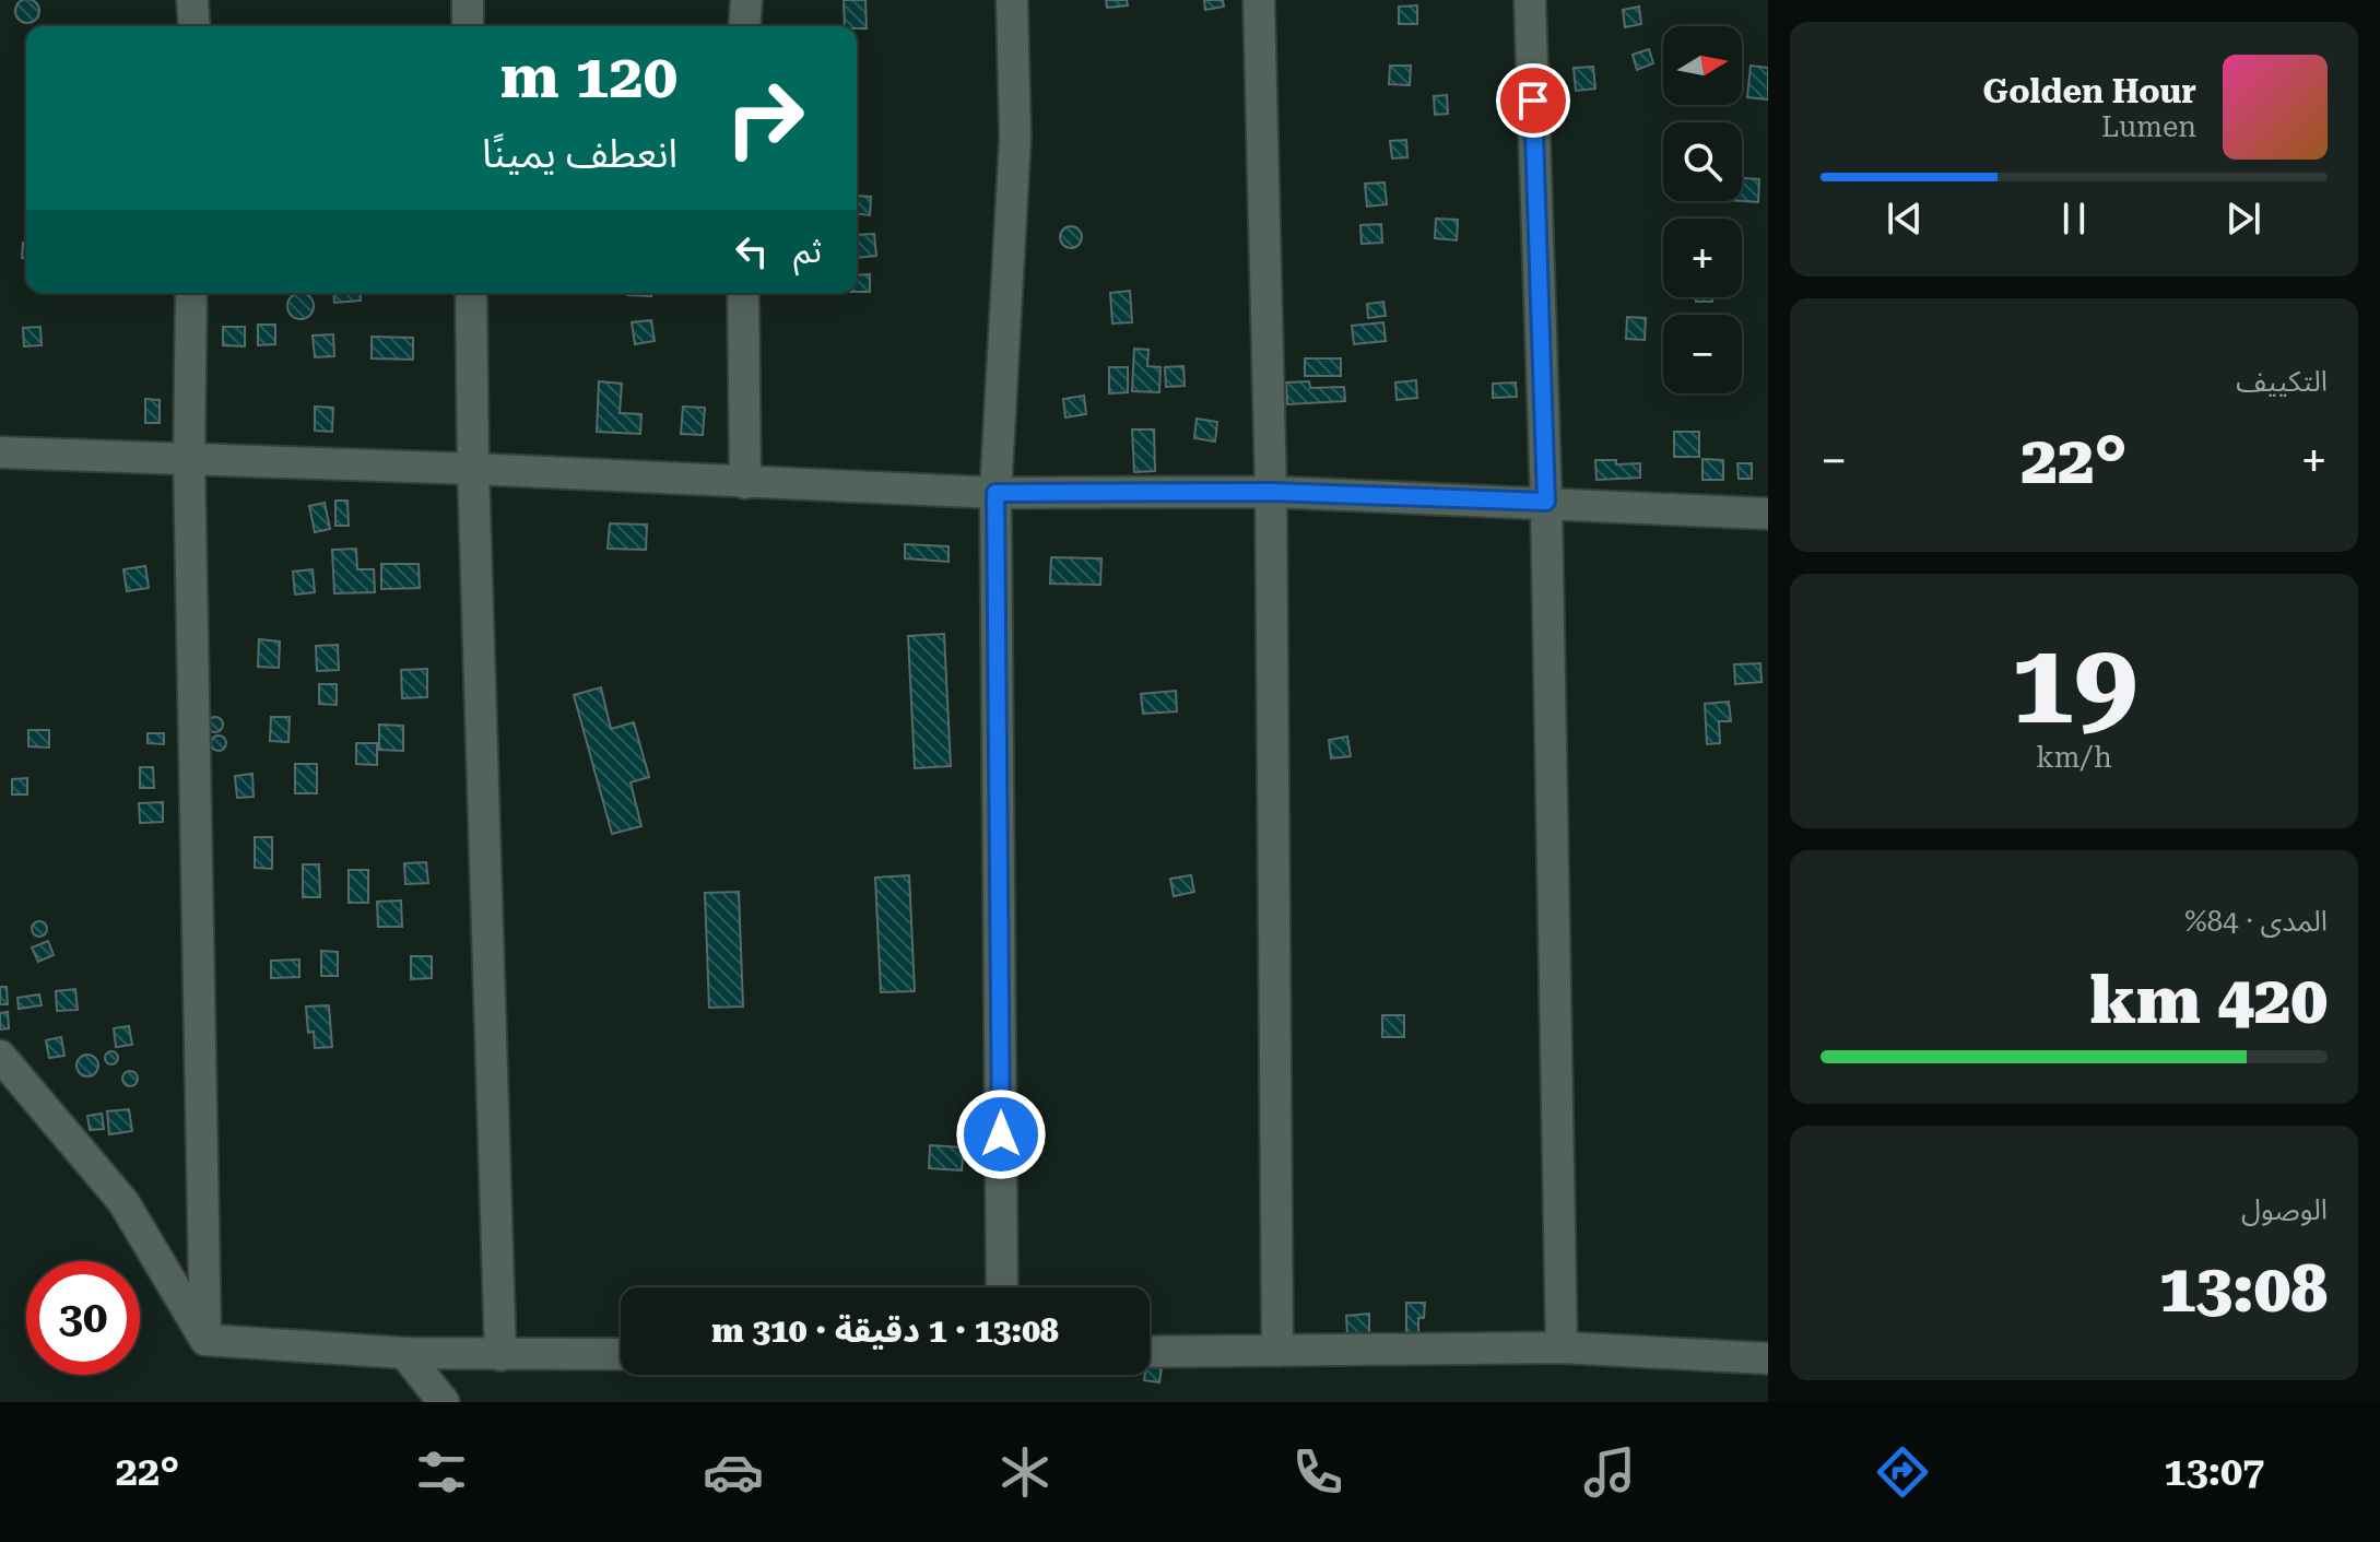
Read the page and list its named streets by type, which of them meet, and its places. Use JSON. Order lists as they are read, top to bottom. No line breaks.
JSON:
{"north":"right","page":{"map_buttons":["+","−"],"turn":["120 m","انعطف يمينًا"],"song":["Golden Hour","Lumen"],"then":"ثم","tile":["التكييف",["19","km/h"],["المدى · 84%","420 km"],["الوصول","13:08"]],"heat":["−","22°","+"],"limit":"30","trip":"13:08 · 1 دقيقة · 310 m","tabs":["13:07","22°"]}}
